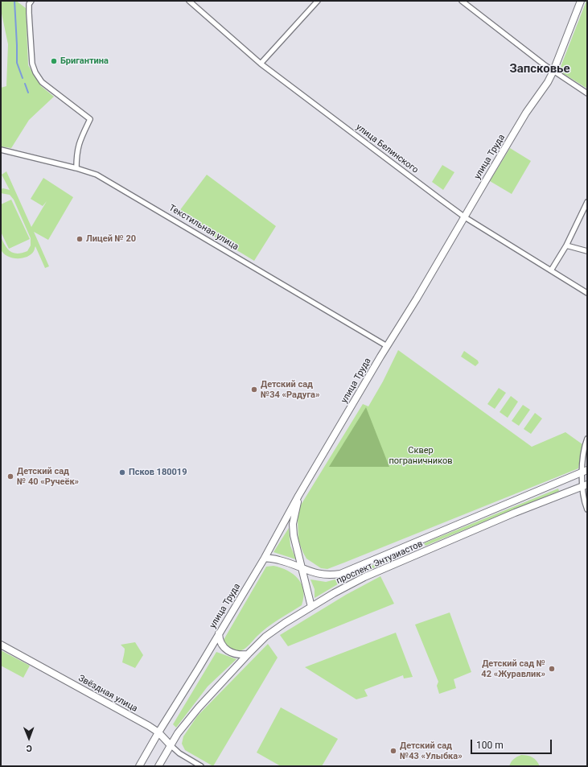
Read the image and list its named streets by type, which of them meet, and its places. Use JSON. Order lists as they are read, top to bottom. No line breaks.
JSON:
{"streets":{"main road":["улица Труда","проспект Энтузиастов","Звёздная улица"],"street":["улица Белинского","Текстильная улица"]},"crossings":[["улица Белинского","улица Труда"],["улица Труда","Текстильная улица"],["улица Труда","проспект Энтузиастов"],["улица Труда","Звёздная улица"],["проспект Энтузиастов","Звёздная улица"]],"districts":["Запсковье"],"parks":["Сквер пограничников"],"places":["Бригантина","Лицей № 20","Детский сад №34 «Радуга»","Псков 180019","Детский сад № 40 «Ручеёк»","Детский сад № 42 «Журавлик»","Детский сад №43 «Улыбка»"],"scale_bar":"100 m","north":"bottom"}
